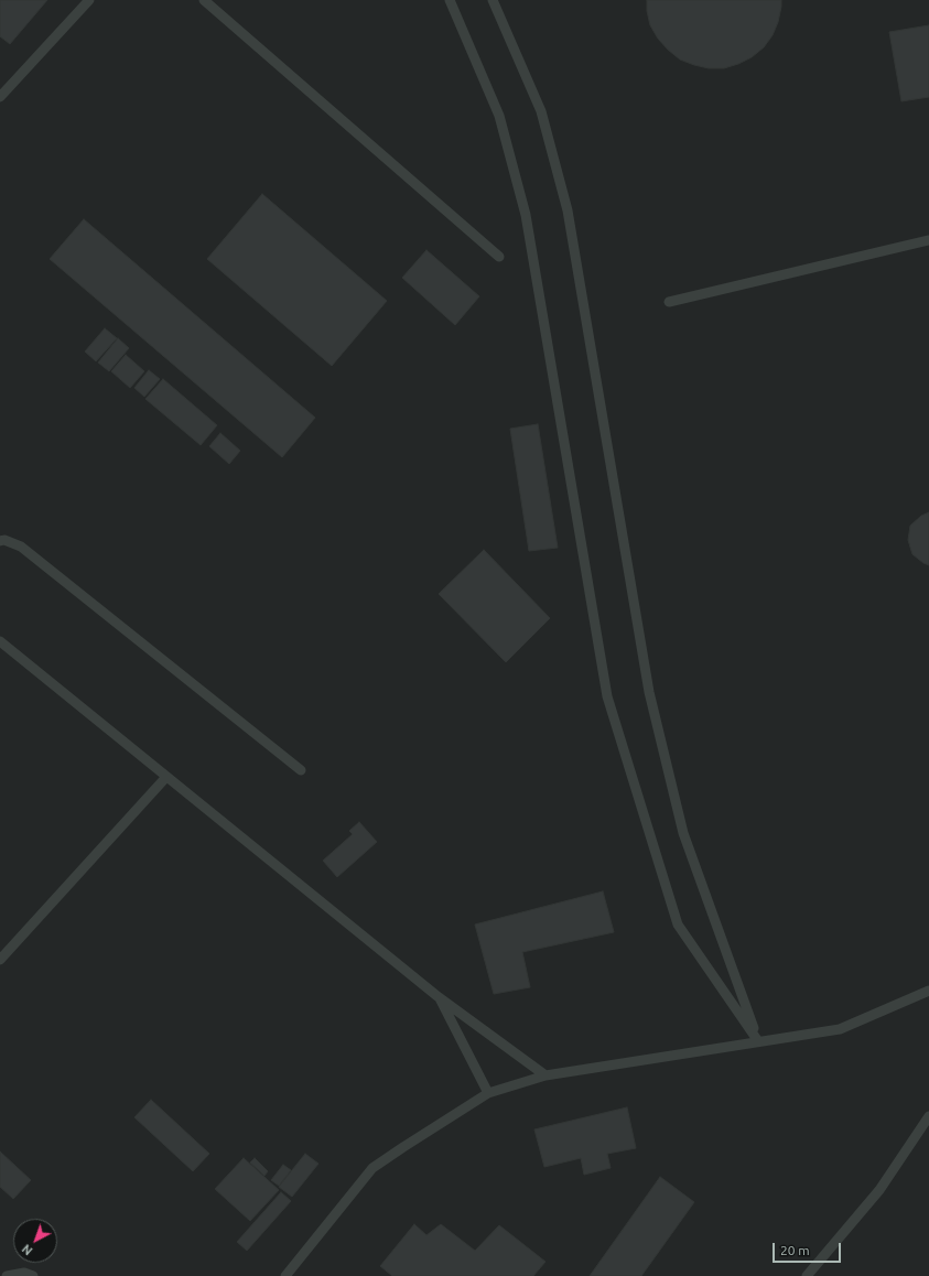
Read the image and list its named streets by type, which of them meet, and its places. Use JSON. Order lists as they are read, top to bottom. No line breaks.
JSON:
{"scale_bar":"20 m","north":"bottom left"}
